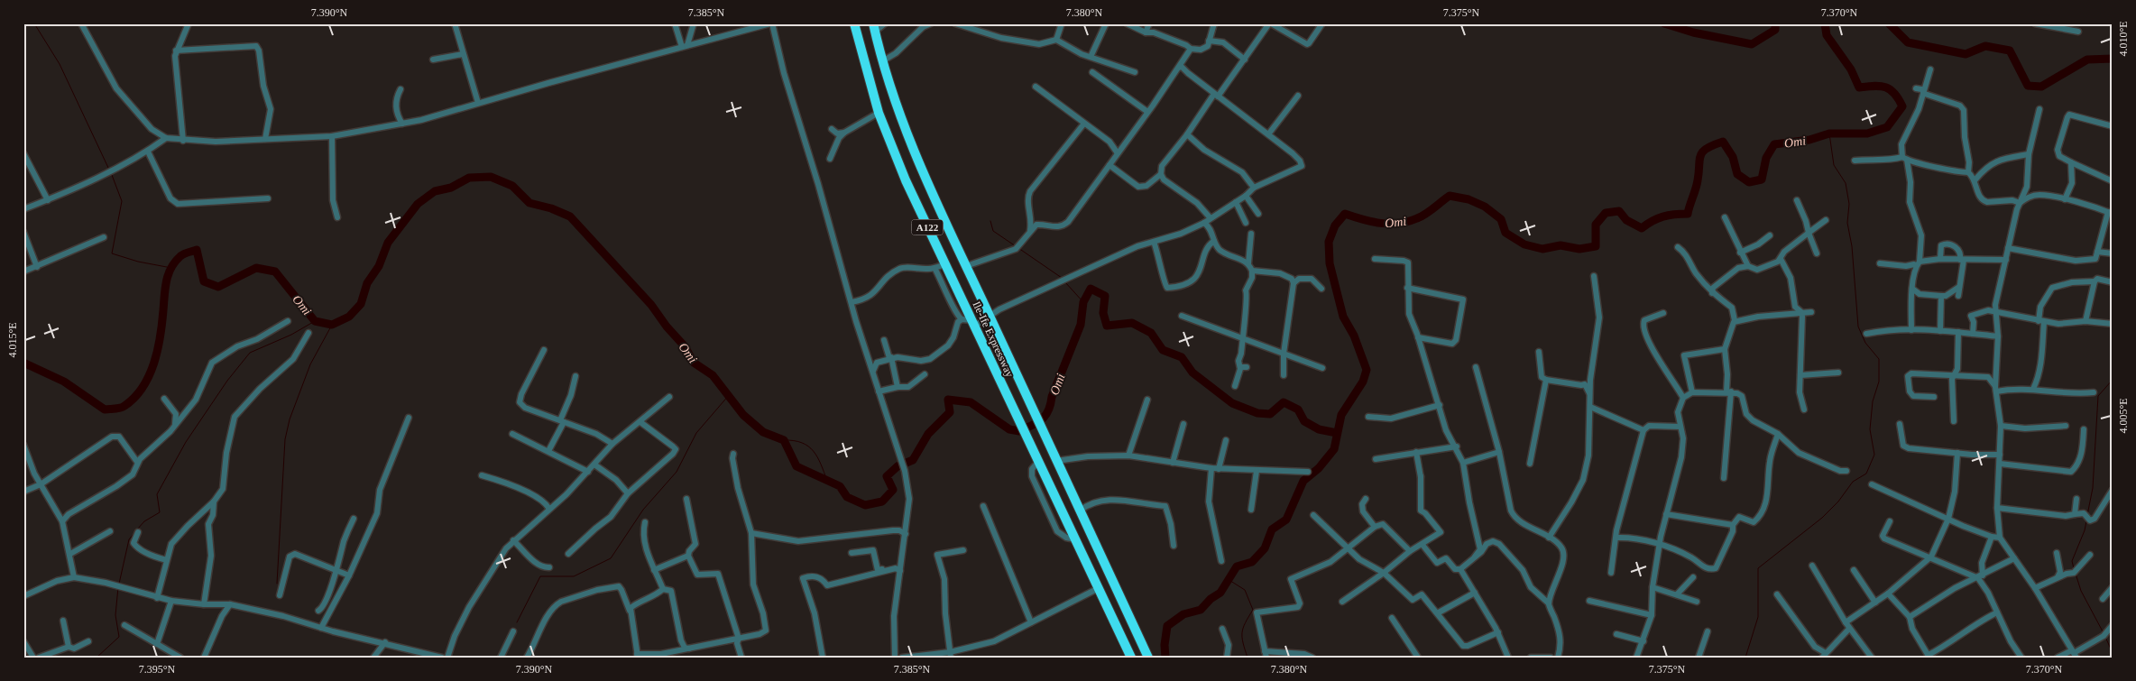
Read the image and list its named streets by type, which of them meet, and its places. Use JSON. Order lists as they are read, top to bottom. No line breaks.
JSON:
{"streets":{"highway":["A122","Ile-Ife Expressway"]},"water":["Omi"],"coordinates":["7.390°N","7.385°N","7.380°N","7.375°N","7.370°N","4.010°E","4.015°E","4.005°E","7.395°N"]}
